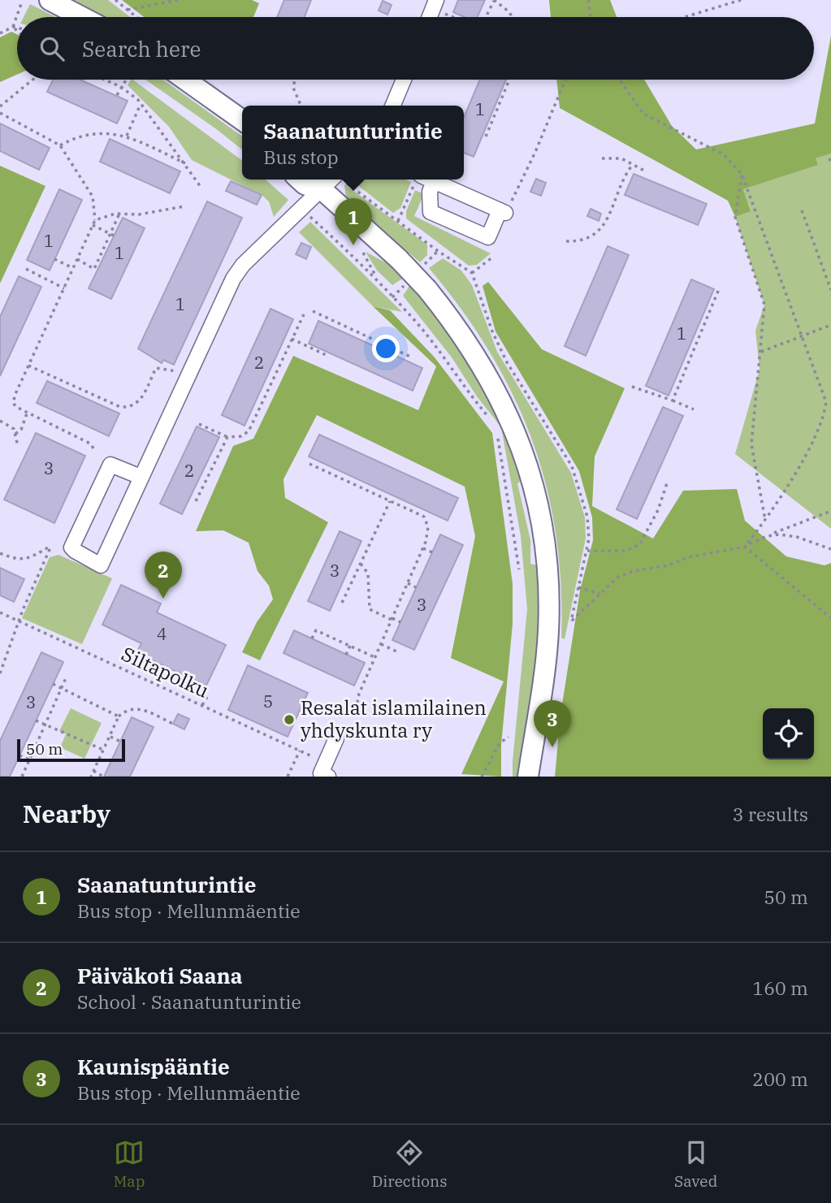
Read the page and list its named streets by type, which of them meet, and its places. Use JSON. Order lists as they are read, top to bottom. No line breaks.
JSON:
{"streets":{"path":["Siltapolku"]},"places":["Resalat islamilainen yhdyskunta ry"],"house_numbers":["1","1","1","1","1","2","3","2","3","3","4","5","3"],"scale_bar":"50 m","page":{"search":"Search here","popup":["Saanatunturintie","Bus stop"],"pins":["1","2","3"],"scale":"50 m","heading":["Nearby","3 results"],"list":[{"mark":"1","name":"Saanatunturintie","note":"Bus stop · Mellunmäentie","value":"50 m"},{"mark":"2","name":"Päiväkoti Saana","note":"School · Saanatunturintie","value":"160 m"},{"mark":"3","name":"Kaunispääntie","note":"Bus stop · Mellunmäentie","value":"200 m"}],"nav":["Map","Directions","Saved"]}}
